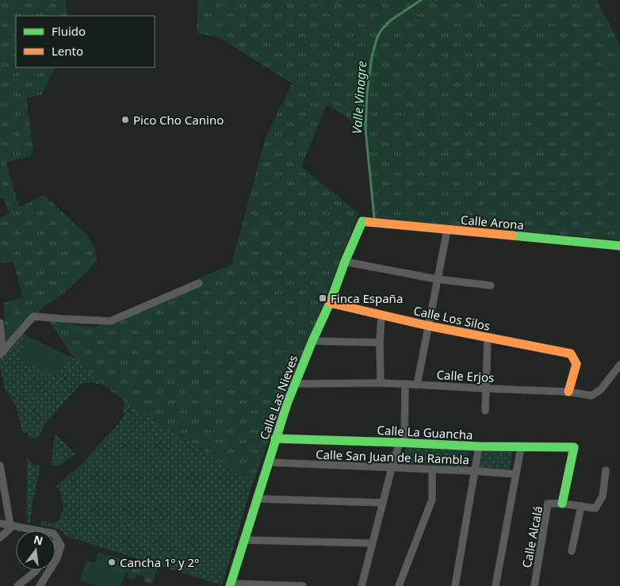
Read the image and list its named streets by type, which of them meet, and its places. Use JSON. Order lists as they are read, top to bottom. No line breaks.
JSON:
{"streets":{"street":["Calle Arona","Calle Los Silos","Calle Erjos","Calle Las Nieves","Calle La Guancha","Calle San Juan de la Rambla","Calle Alcalá"]},"crossings":[["Calle Arona","Calle Las Nieves"],["Calle Los Silos","Calle Erjos"],["Calle Los Silos","Calle Las Nieves"],["Calle Erjos","Calle Las Nieves"],["Calle Las Nieves","Calle La Guancha"],["Calle Las Nieves","Calle San Juan de la Rambla"],["Calle La Guancha","Calle Alcalá"]],"water":["Valle Vinagre"],"places":{"other":["Pico Cho Canino","Cancha 1º y 2º"],"transit":["Finca España"]},"legend":["Fluido","Lento"],"north":"top"}
